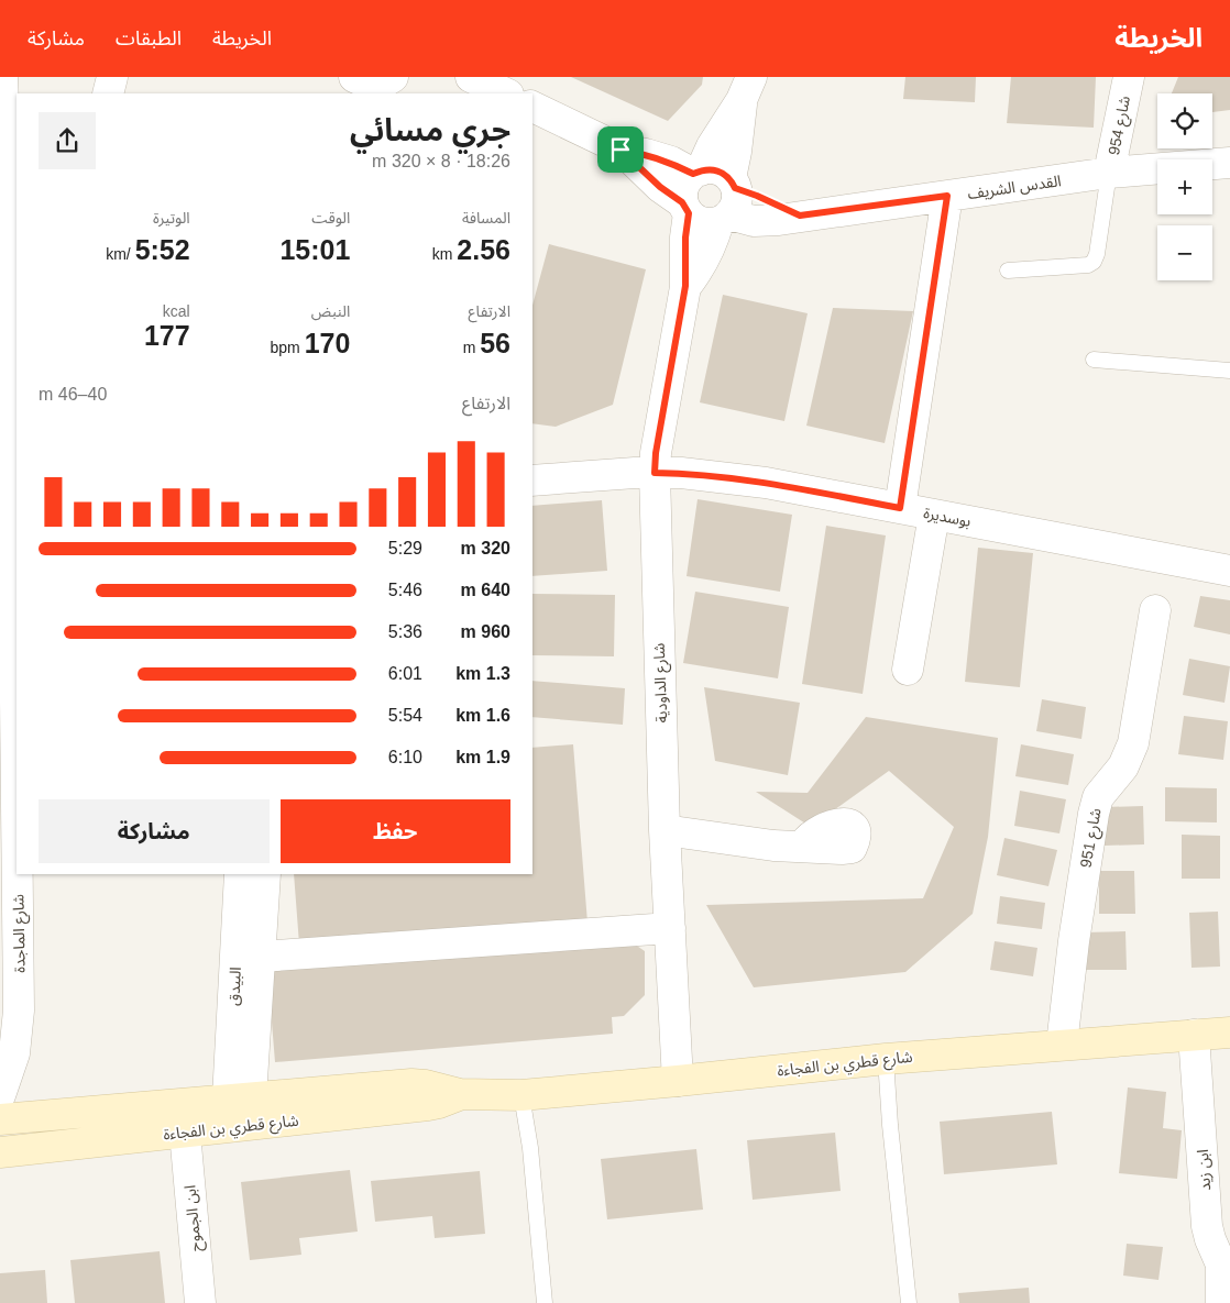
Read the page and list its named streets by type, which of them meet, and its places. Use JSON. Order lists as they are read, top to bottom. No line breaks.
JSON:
{"streets":{"street":["شارع 954","القدس الشريف","بوسديرة","شارع الداودية","شارع 951","شارع الماجدة","البيدق","شارع قطري بن الفجاءة","ابن زيد","ابن الجموح"]},"crossings":[["شارع 954","القدس الشريف"],["القدس الشريف","شارع الداودية"],["بوسديرة","شارع الداودية"],["شارع الداودية","شارع قطري بن الفجاءة"],["شارع 951","شارع قطري بن الفجاءة"],["البيدق","شارع قطري بن الفجاءة"],["شارع قطري بن الفجاءة","ابن زيد"],["شارع قطري بن الفجاءة","ابن الجموح"]],"page":{"header":"الخريطة","nav":["الخريطة","الطبقات","مشاركة"],"map_buttons":["+","−"],"heading":["جري مسائي","18:26 · 8 × 320 m"],"stats":[["المسافة","2.56 km"],["الوقت","15:01"],["الوتيرة","5:52 /km"],["الارتفاع","56 m"],["النبض","170 bpm"],["kcal","177"]],"chart":["الارتفاع","40–46 m"],"list":[{"name":"320 m","note":"5:29"},{"name":"640 m","note":"5:46"},{"name":"960 m","note":"5:36"},{"name":"1.3 km","note":"6:01"},{"name":"1.6 km","note":"5:54"},{"name":"1.9 km","note":"6:10"}],"buttons":["حفظ","مشاركة"]}}
